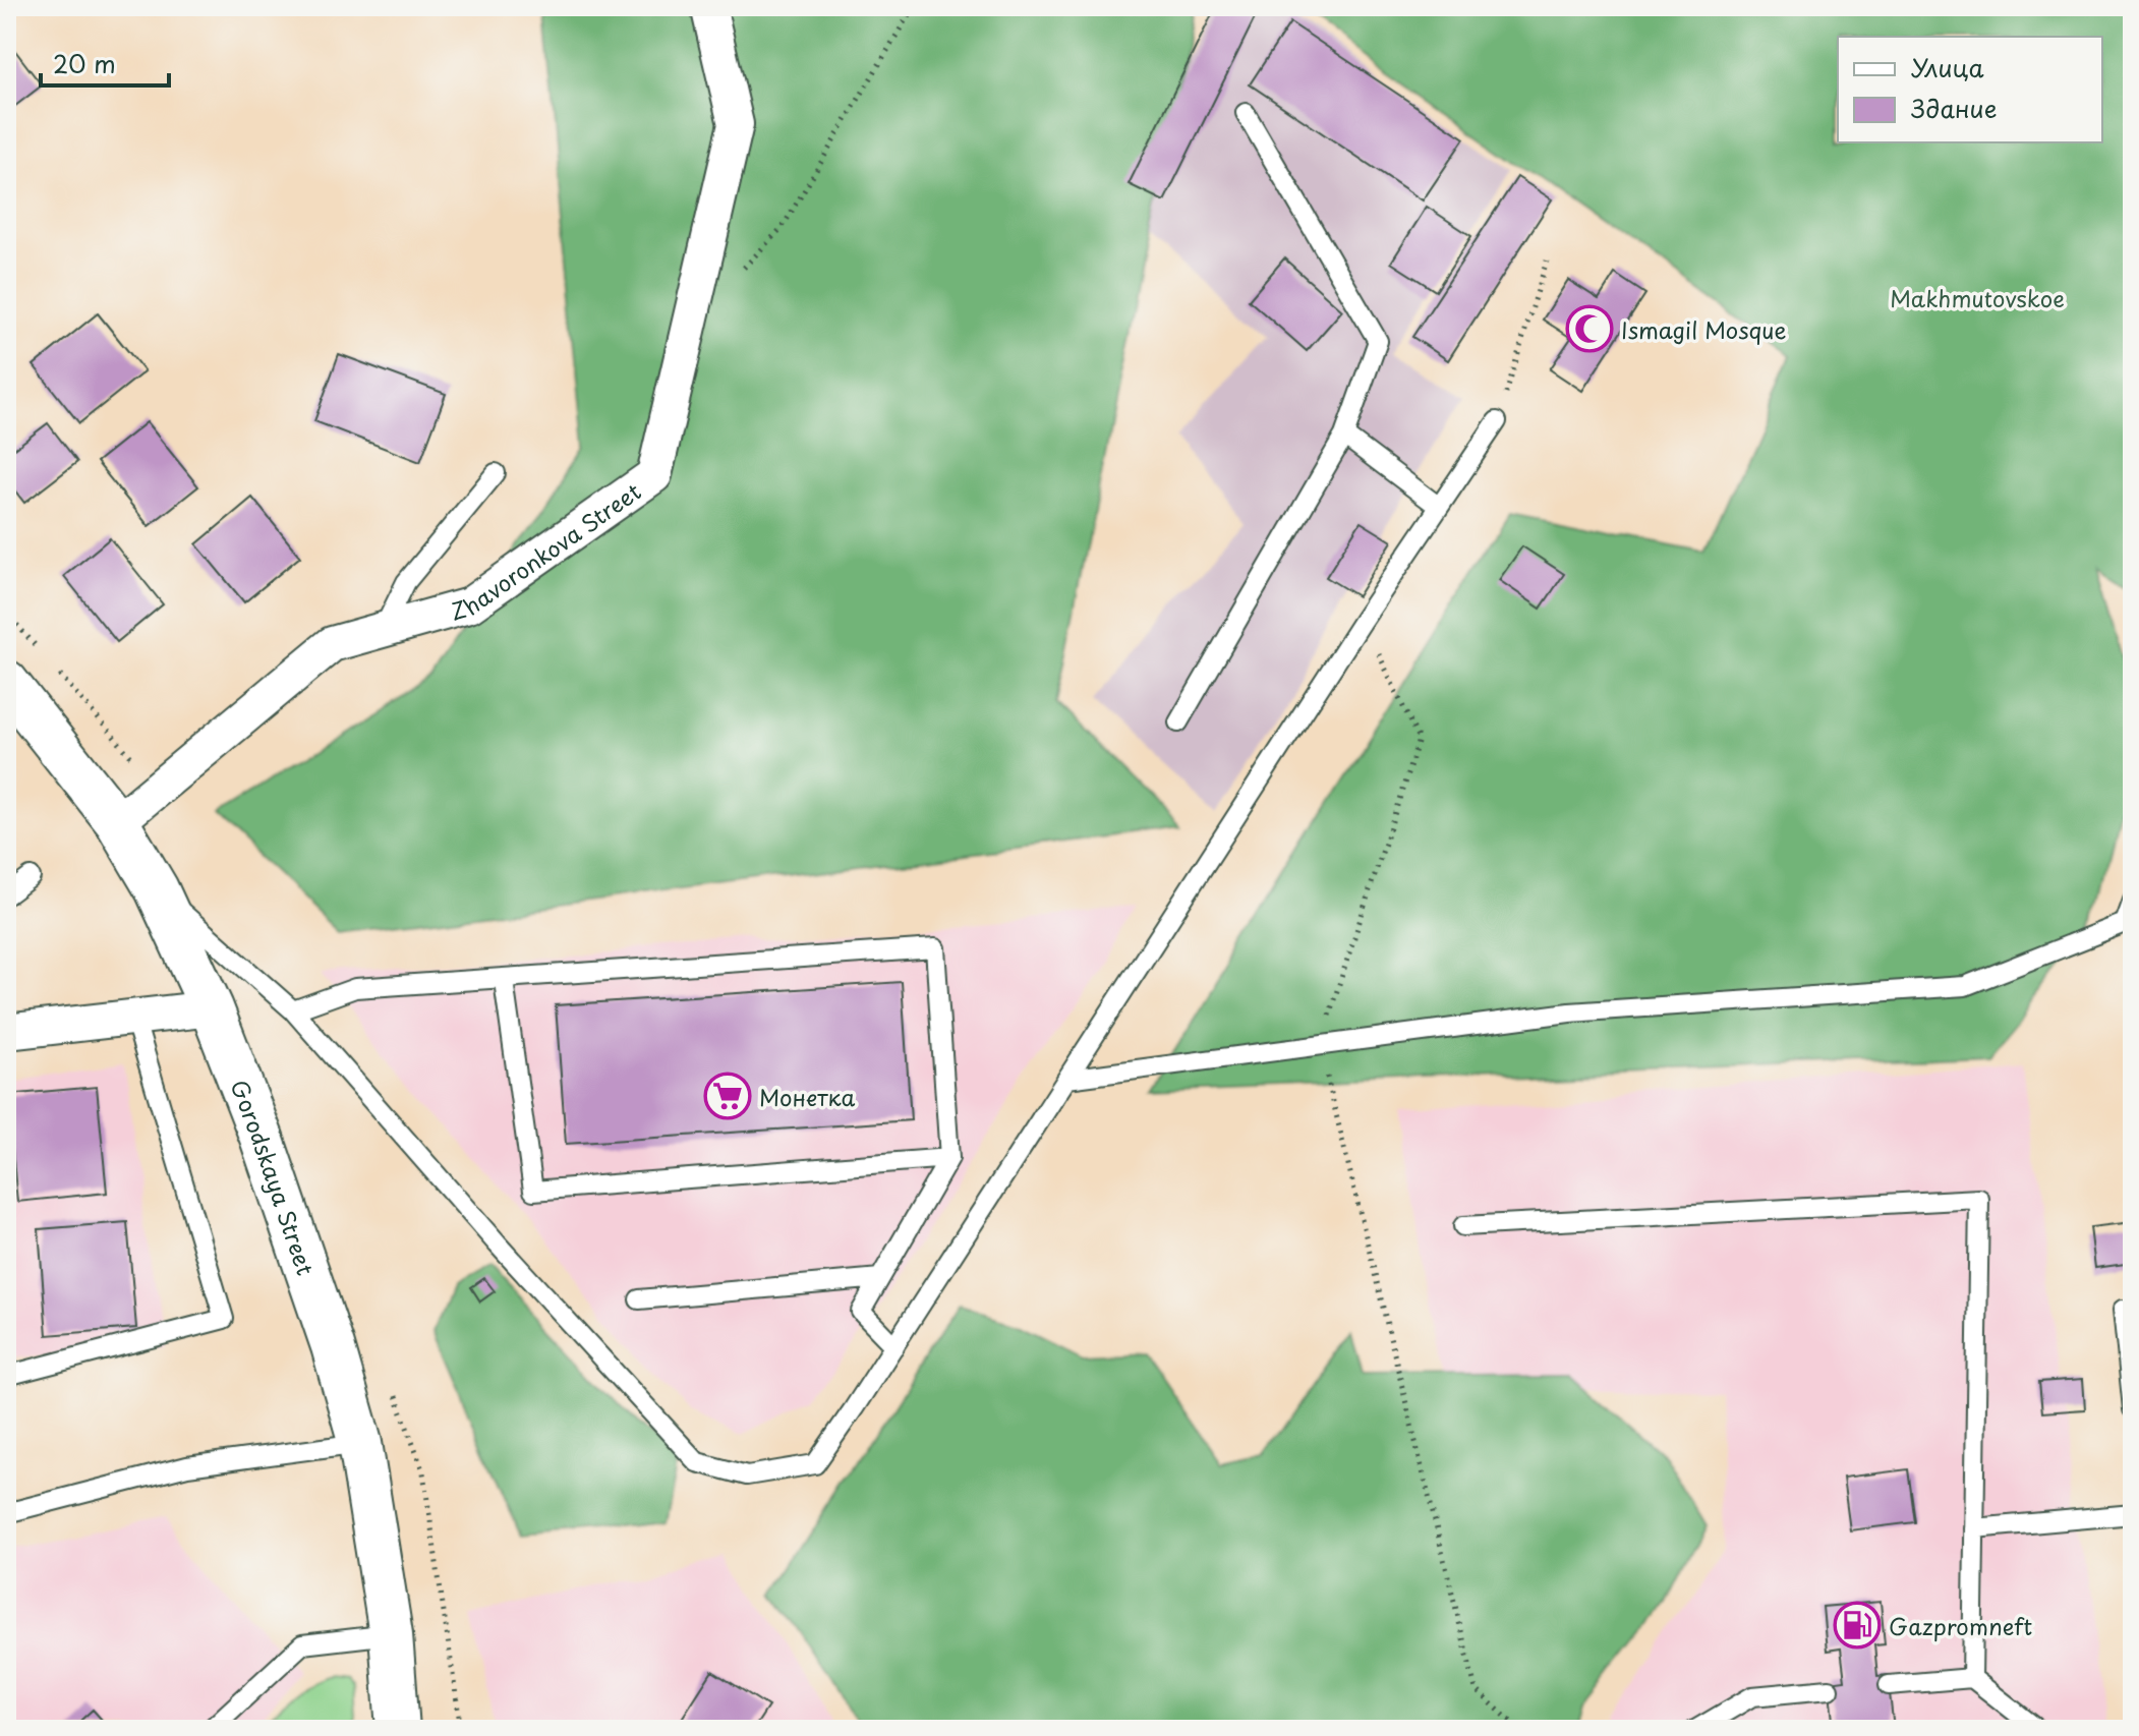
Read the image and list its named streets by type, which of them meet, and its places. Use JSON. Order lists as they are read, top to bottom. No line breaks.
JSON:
{"streets":{"street":["Zhavoronkova Street","Gorodskaya Street"]},"crossings":[["Zhavoronkova Street","Gorodskaya Street"]],"parks":["Makhmutovskoe"],"places":{"mosque":["Ismagil Mosque"],"supermarket":["Монетка"],"fuel station":["Gazpromneft"]},"legend":["Улица","Здание"],"scale_bar":"20 m"}
